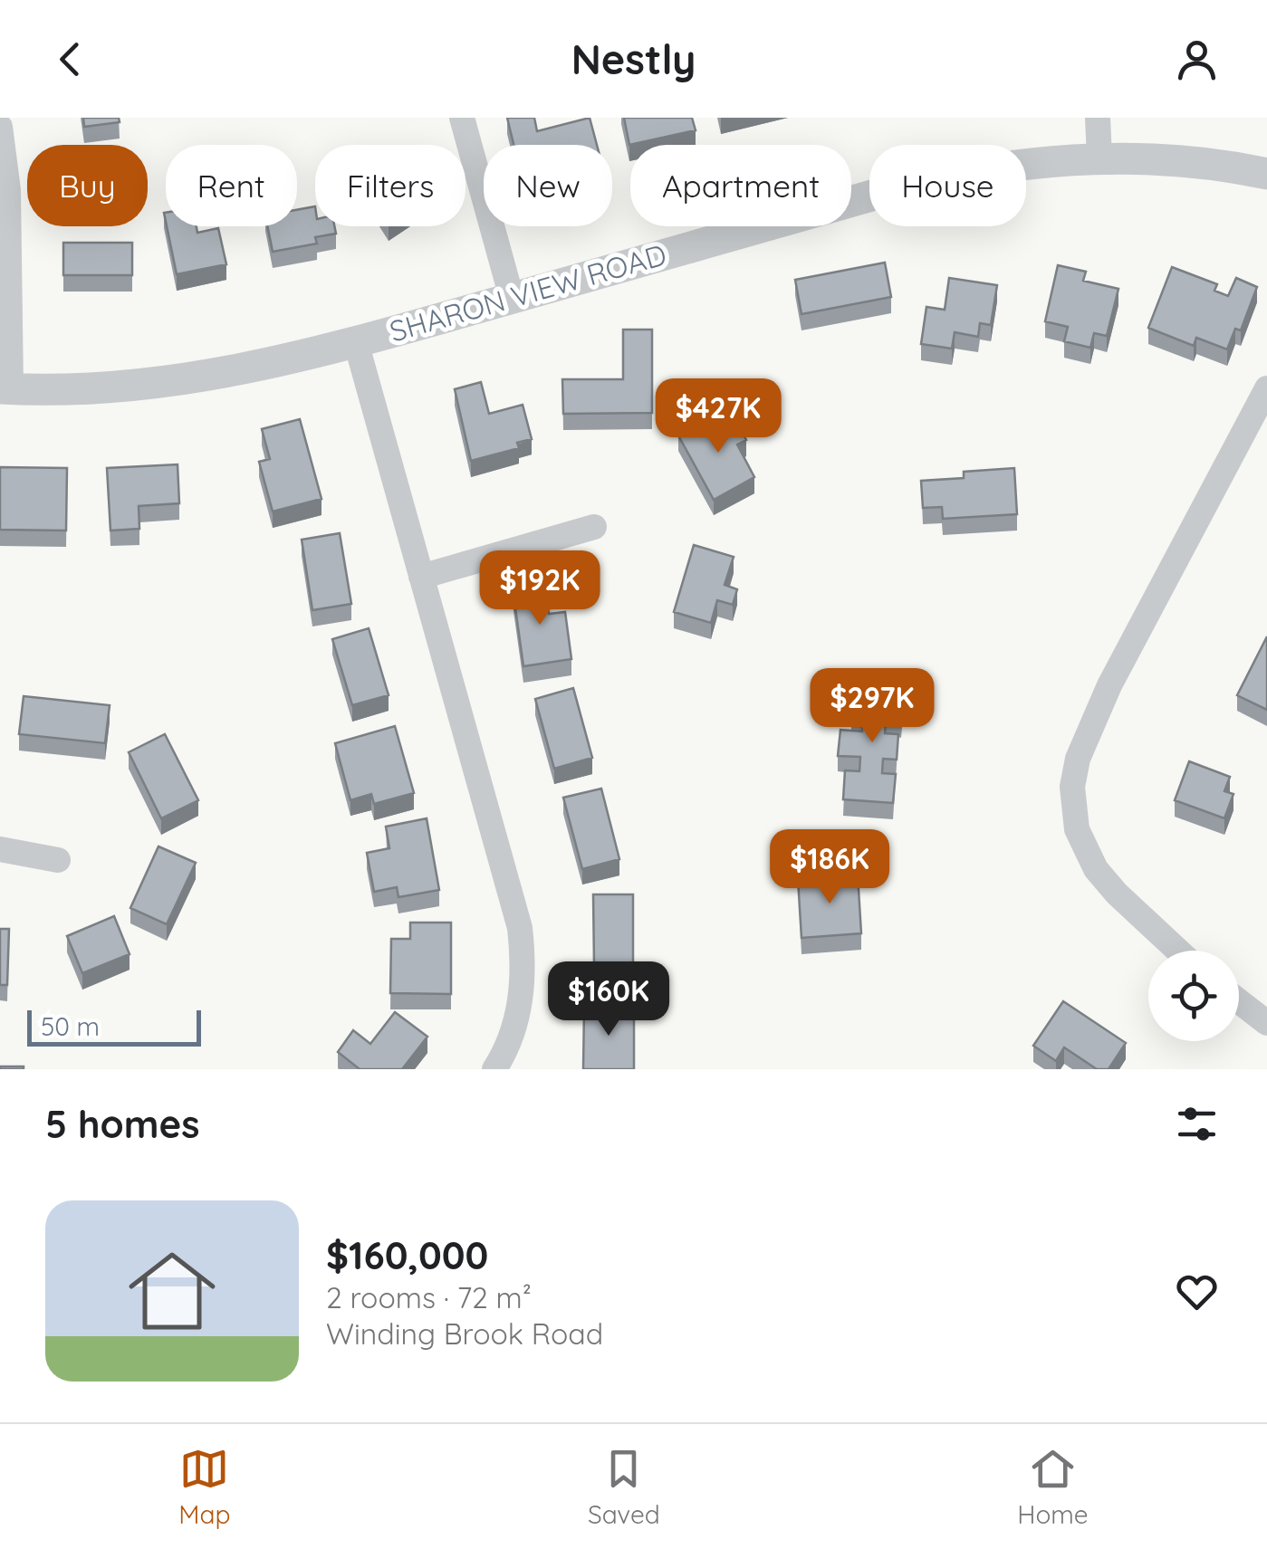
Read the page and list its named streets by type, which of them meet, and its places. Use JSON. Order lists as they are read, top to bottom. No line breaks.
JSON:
{"streets":{"street":["SHARON VIEW ROAD"]},"scale_bar":"50 m","page":{"header":"Nestly","chip":["Buy","Rent","Filters","New","Apartment","House"],"price":["$427K","$192K","$297K","$186K","$160K"],"scale":"50 m","heading":"5 homes","list":[{"name":"$160,000","note":"2 rooms · 72 m² · Winding Brook Road"}],"tabs":["Map","Saved","Home"]}}
